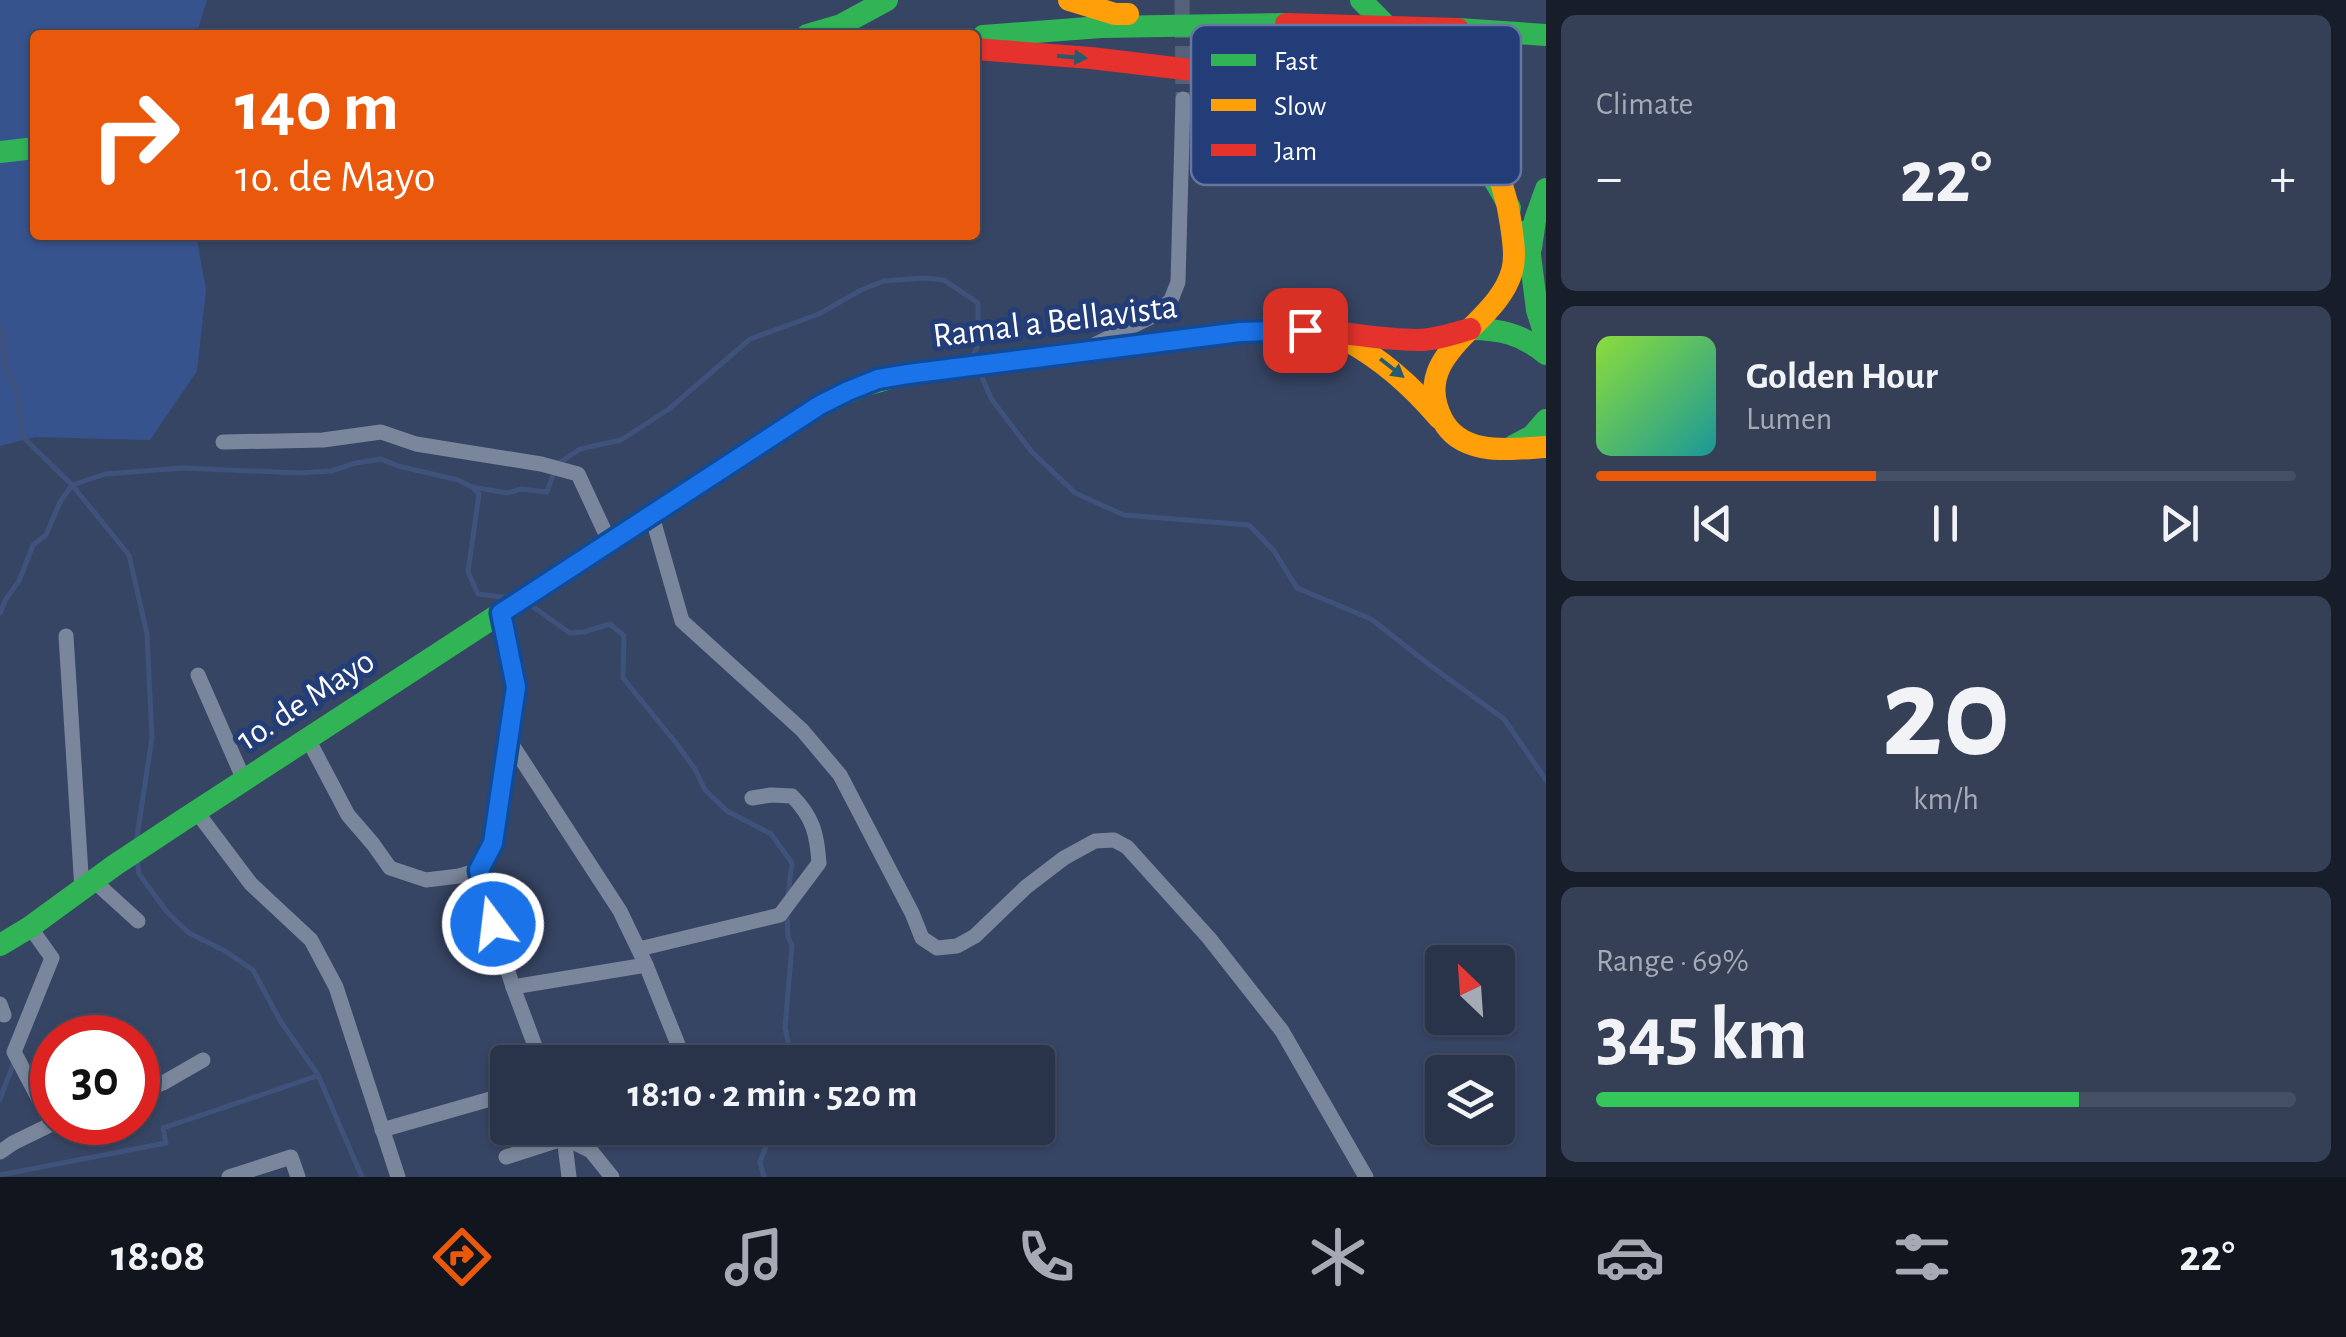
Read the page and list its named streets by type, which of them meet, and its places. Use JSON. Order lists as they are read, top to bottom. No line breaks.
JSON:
{"streets":{"main road":["Ramal a Bellavista","1o. de Mayo"]},"crossings":[["Ramal a Bellavista","1o. de Mayo"]],"legend":["Fast","Slow","Jam"],"north":"top left","page":{"tile":["Climate",["20","km/h"],["Range · 69%","345 km"]],"turn":["140 m","1o. de Mayo"],"heat":["−","22°","+"],"song":["Golden Hour","Lumen"],"limit":"30","trip":"18:10 · 2 min · 520 m","tabs":["18:08","22°"]}}
